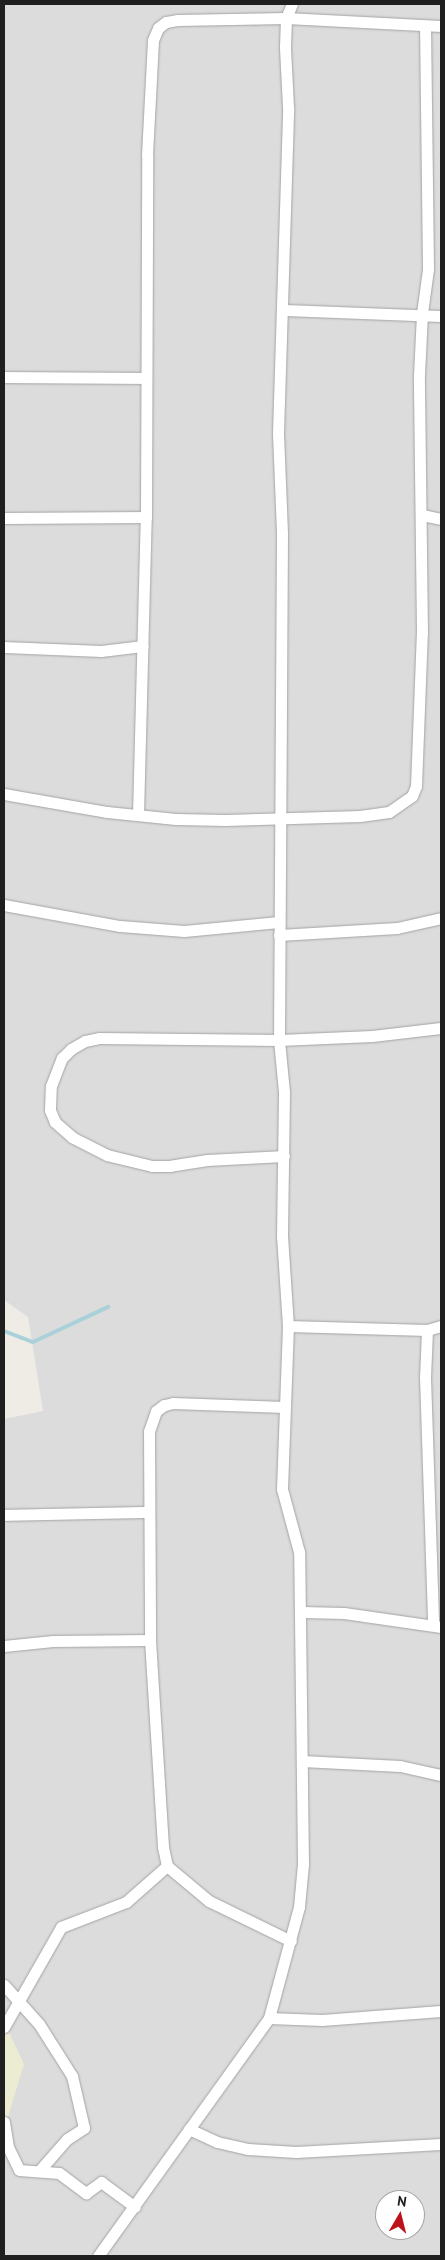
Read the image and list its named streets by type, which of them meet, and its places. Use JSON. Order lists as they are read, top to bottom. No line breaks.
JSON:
{"north":"top"}
